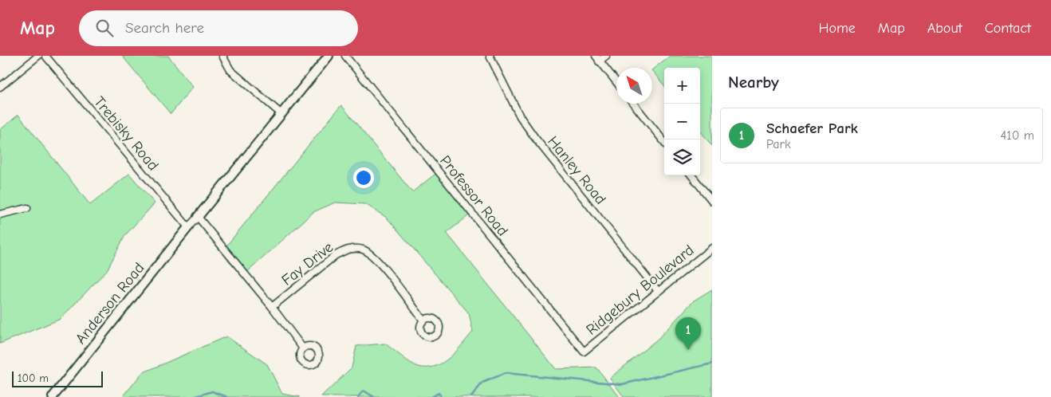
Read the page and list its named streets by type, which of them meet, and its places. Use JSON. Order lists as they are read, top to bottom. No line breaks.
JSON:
{"streets":{"street":["Trebisky Road","Hanley Road","Professor Road","Fay Drive","Ridgebury Boulevard","Anderson Road"]},"crossings":[["Trebisky Road","Anderson Road"],["Hanley Road","Ridgebury Boulevard"],["Professor Road","Ridgebury Boulevard"]],"scale_bar":"100 m","north":"top left","page":{"header":"Map","search":"Search here","nav":["Home","Map","About","Contact"],"heading":"Nearby","map_buttons":["+","−"],"list":[{"mark":"1","name":"Schaefer Park","note":"Park","value":"410 m"}],"pins":"1","scale":"100 m"}}
